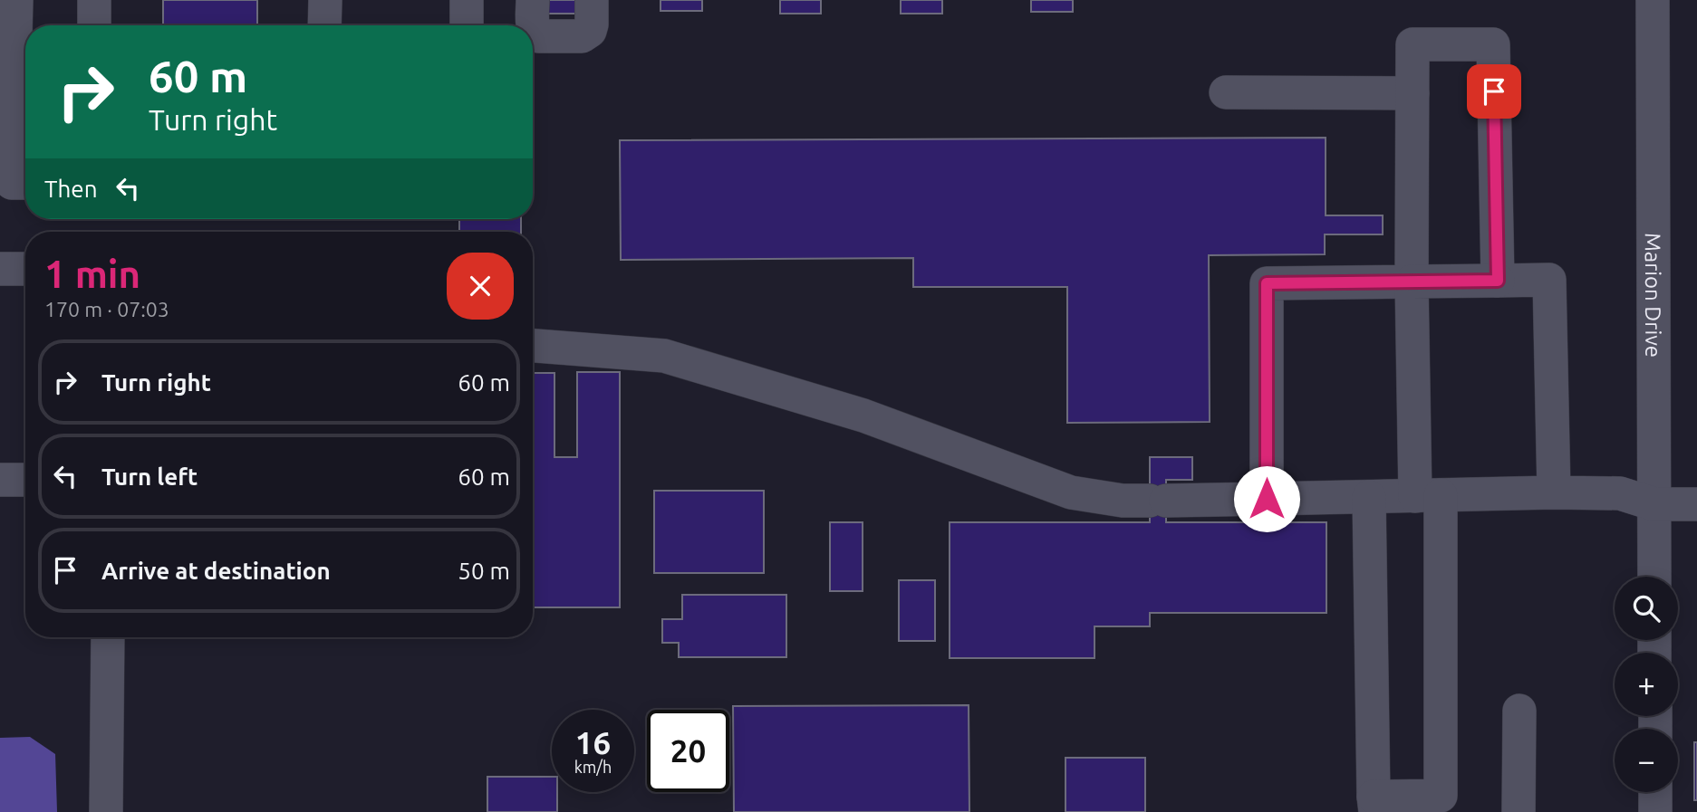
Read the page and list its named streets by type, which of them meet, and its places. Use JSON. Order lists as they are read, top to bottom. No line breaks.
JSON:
{"streets":{"street":["Marion Drive"]},"page":{"turn":["60 m","Turn right"],"then":"Then","heading":["1 min","170 m · 07:03"],"list":[{"name":"Turn right","value":"60 m"},{"name":"Turn left","value":"60 m"},{"name":"Arrive at destination","value":"50 m"}],"map_buttons":["+","−"],"speed":"16 km/h","limit":"20"}}
